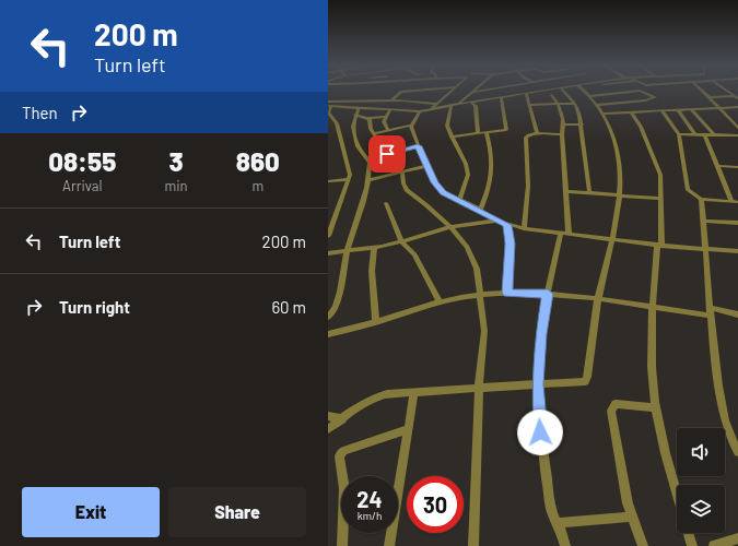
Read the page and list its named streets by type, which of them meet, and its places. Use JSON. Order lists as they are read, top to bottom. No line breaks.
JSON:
{"page":{"turn":["200 m","Turn left"],"then":"Then","eta":["08:55","Arrival","3","min","860","m"],"list":[{"name":"Turn left","value":"200 m"},{"name":"Turn right","value":"60 m"}],"speed":"24 km/h","limit":"30","buttons":["Exit","Share"]}}
